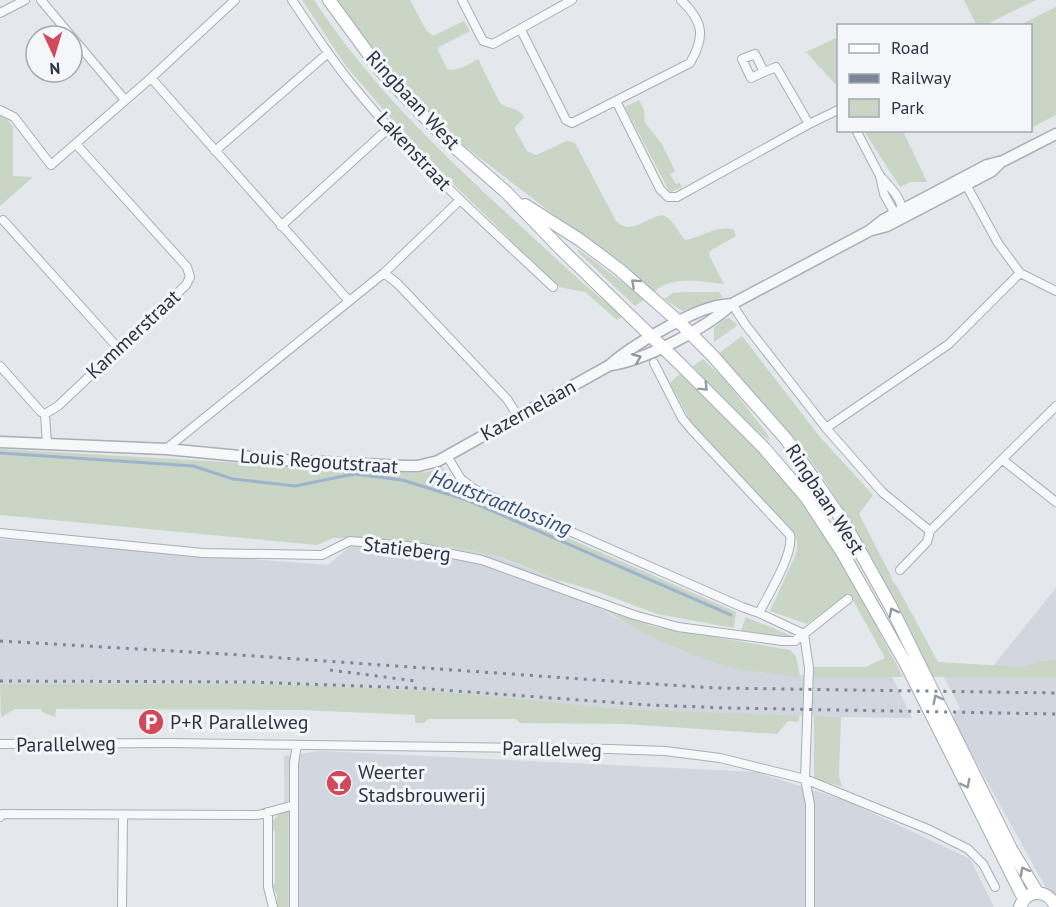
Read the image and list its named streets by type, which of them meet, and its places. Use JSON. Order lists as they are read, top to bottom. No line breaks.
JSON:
{"streets":{"main road":["Ringbaan West"],"street":["Lakenstraat","Kammerstraat","Kazernelaan","Louis Regoutstraat","Statieberg","Parallelweg"]},"crossings":[["Ringbaan West","Kazernelaan"],["Kazernelaan","Louis Regoutstraat"]],"water":["Houtstraatlossing"],"places":{"parking":["P+R Parallelweg"],"bar":["Weerter Stadsbrouwerij"]},"legend":["Road","Railway","Park"],"north":"bottom"}
